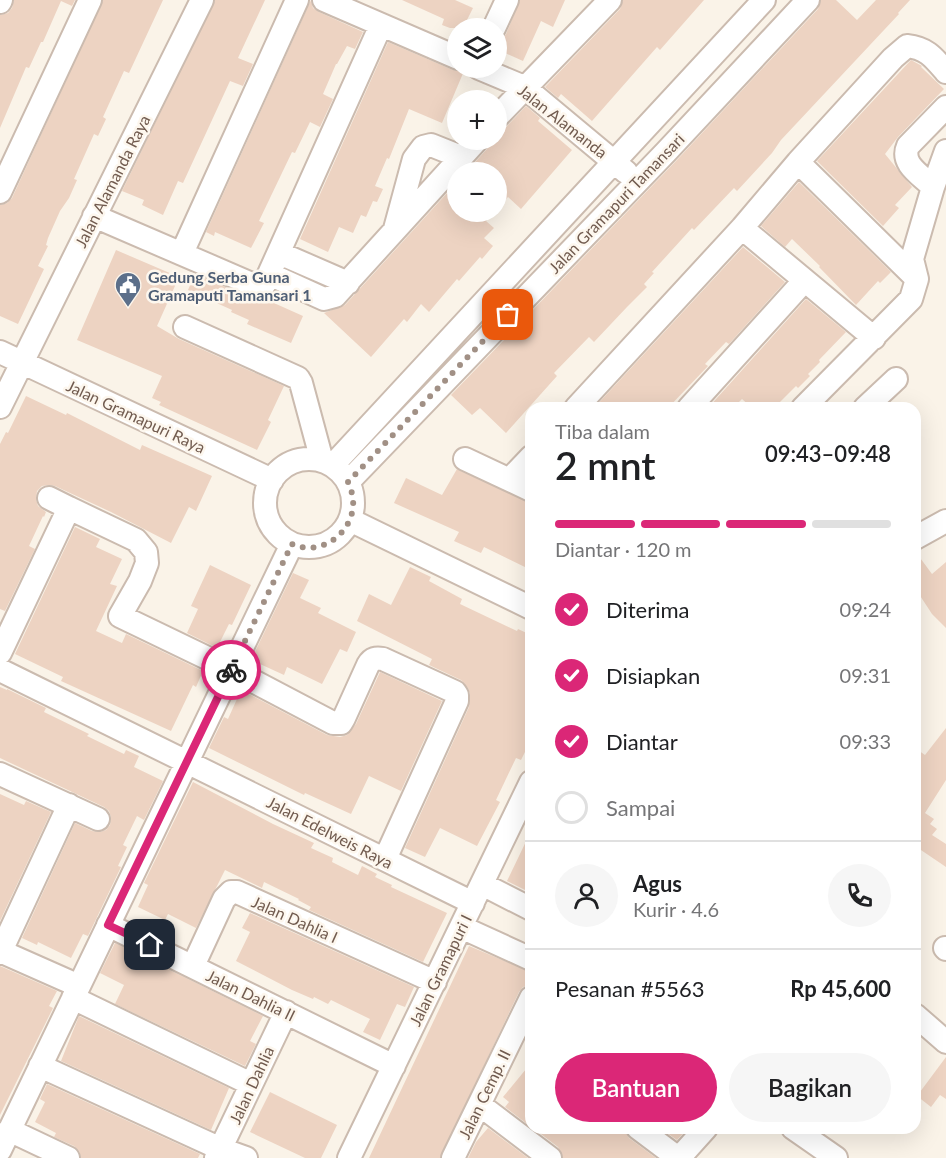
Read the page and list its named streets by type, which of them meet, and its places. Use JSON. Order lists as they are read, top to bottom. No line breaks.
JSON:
{"streets":{"street":["Jalan Alamanda","Jalan Alamanda Raya","Jalan Gramapuri Tamansari","Jalan Gramapuri Raya","Jalan Edelweis Raya","Jalan Dahlia I","Jalan Gramapuri I","Jalan Dahlia II","Jalan Dahlia","Jalan Cemp. II"]},"crossings":[["Jalan Alamanda","Jalan Gramapuri Tamansari"],["Jalan Alamanda Raya","Jalan Gramapuri Raya"],["Jalan Gramapuri Tamansari","Jalan Gramapuri Raya"],["Jalan Edelweis Raya","Jalan Gramapuri I"],["Jalan Dahlia I","Jalan Gramapuri I"],["Jalan Dahlia I","Jalan Dahlia II"],["Jalan Gramapuri I","Jalan Dahlia II"],["Jalan Dahlia II","Jalan Dahlia"]],"places":{"public building":["Gedung Serba Guna Gramaputi Tamansari 1"]},"page":{"map_buttons":["+","−"],"heading":["2 mnt","Tiba dalam","09:43–09:48"],"panel":["Agus","Kurir · 4.6","Pesanan #5563","Rp 45,600"],"bar":"Diantar · 120 m","list":[["Diterima","09:24"],["Disiapkan","09:31"],["Diantar","09:33"],"Sampai"],"buttons":["Bantuan","Bagikan"]}}
